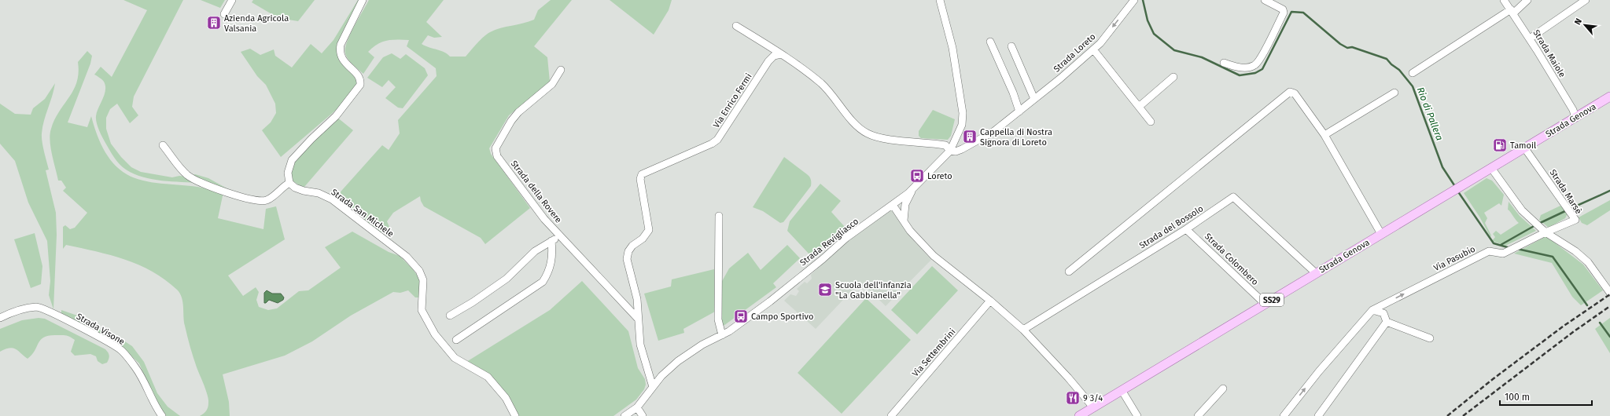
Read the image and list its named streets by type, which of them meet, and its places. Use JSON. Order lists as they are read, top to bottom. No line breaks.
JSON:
{"streets":{"main road":["Strada Genova","SS29"],"street":["Strada Loreto","Strada Maiole","Via Enrico Fermi","Strada della Rovere","Strada Marsè","Strada San Michele","Strada del Bossolo","Strada Revigliasco","Via Pasubio","Strada Colombero","Strada Visone","Via Settembrini"]},"crossings":[["Strada Loreto","Strada Revigliasco"],["Strada Maiole","Strada Genova"],["Via Enrico Fermi","Strada della Rovere"],["Strada Genova","Strada Marsè"],["Strada Genova","Strada del Bossolo"],["Strada Genova","Strada Colombero"],["Strada Marsè","Via Pasubio"],["Strada del Bossolo","Strada Colombero"]],"water":["Rio di Pallera"],"places":{"building":["Azienda Agricola Valsania","Cappella di Nostra Signora di Loreto"],"fuel station":["Tamoil"],"bus stop":["Loreto","Campo Sportivo"],"school or university":["Scuola dell'infanzia \"La Gabbianella\""],"restaurant":["9 3/4"]},"scale_bar":"100 m","north":"top left"}
